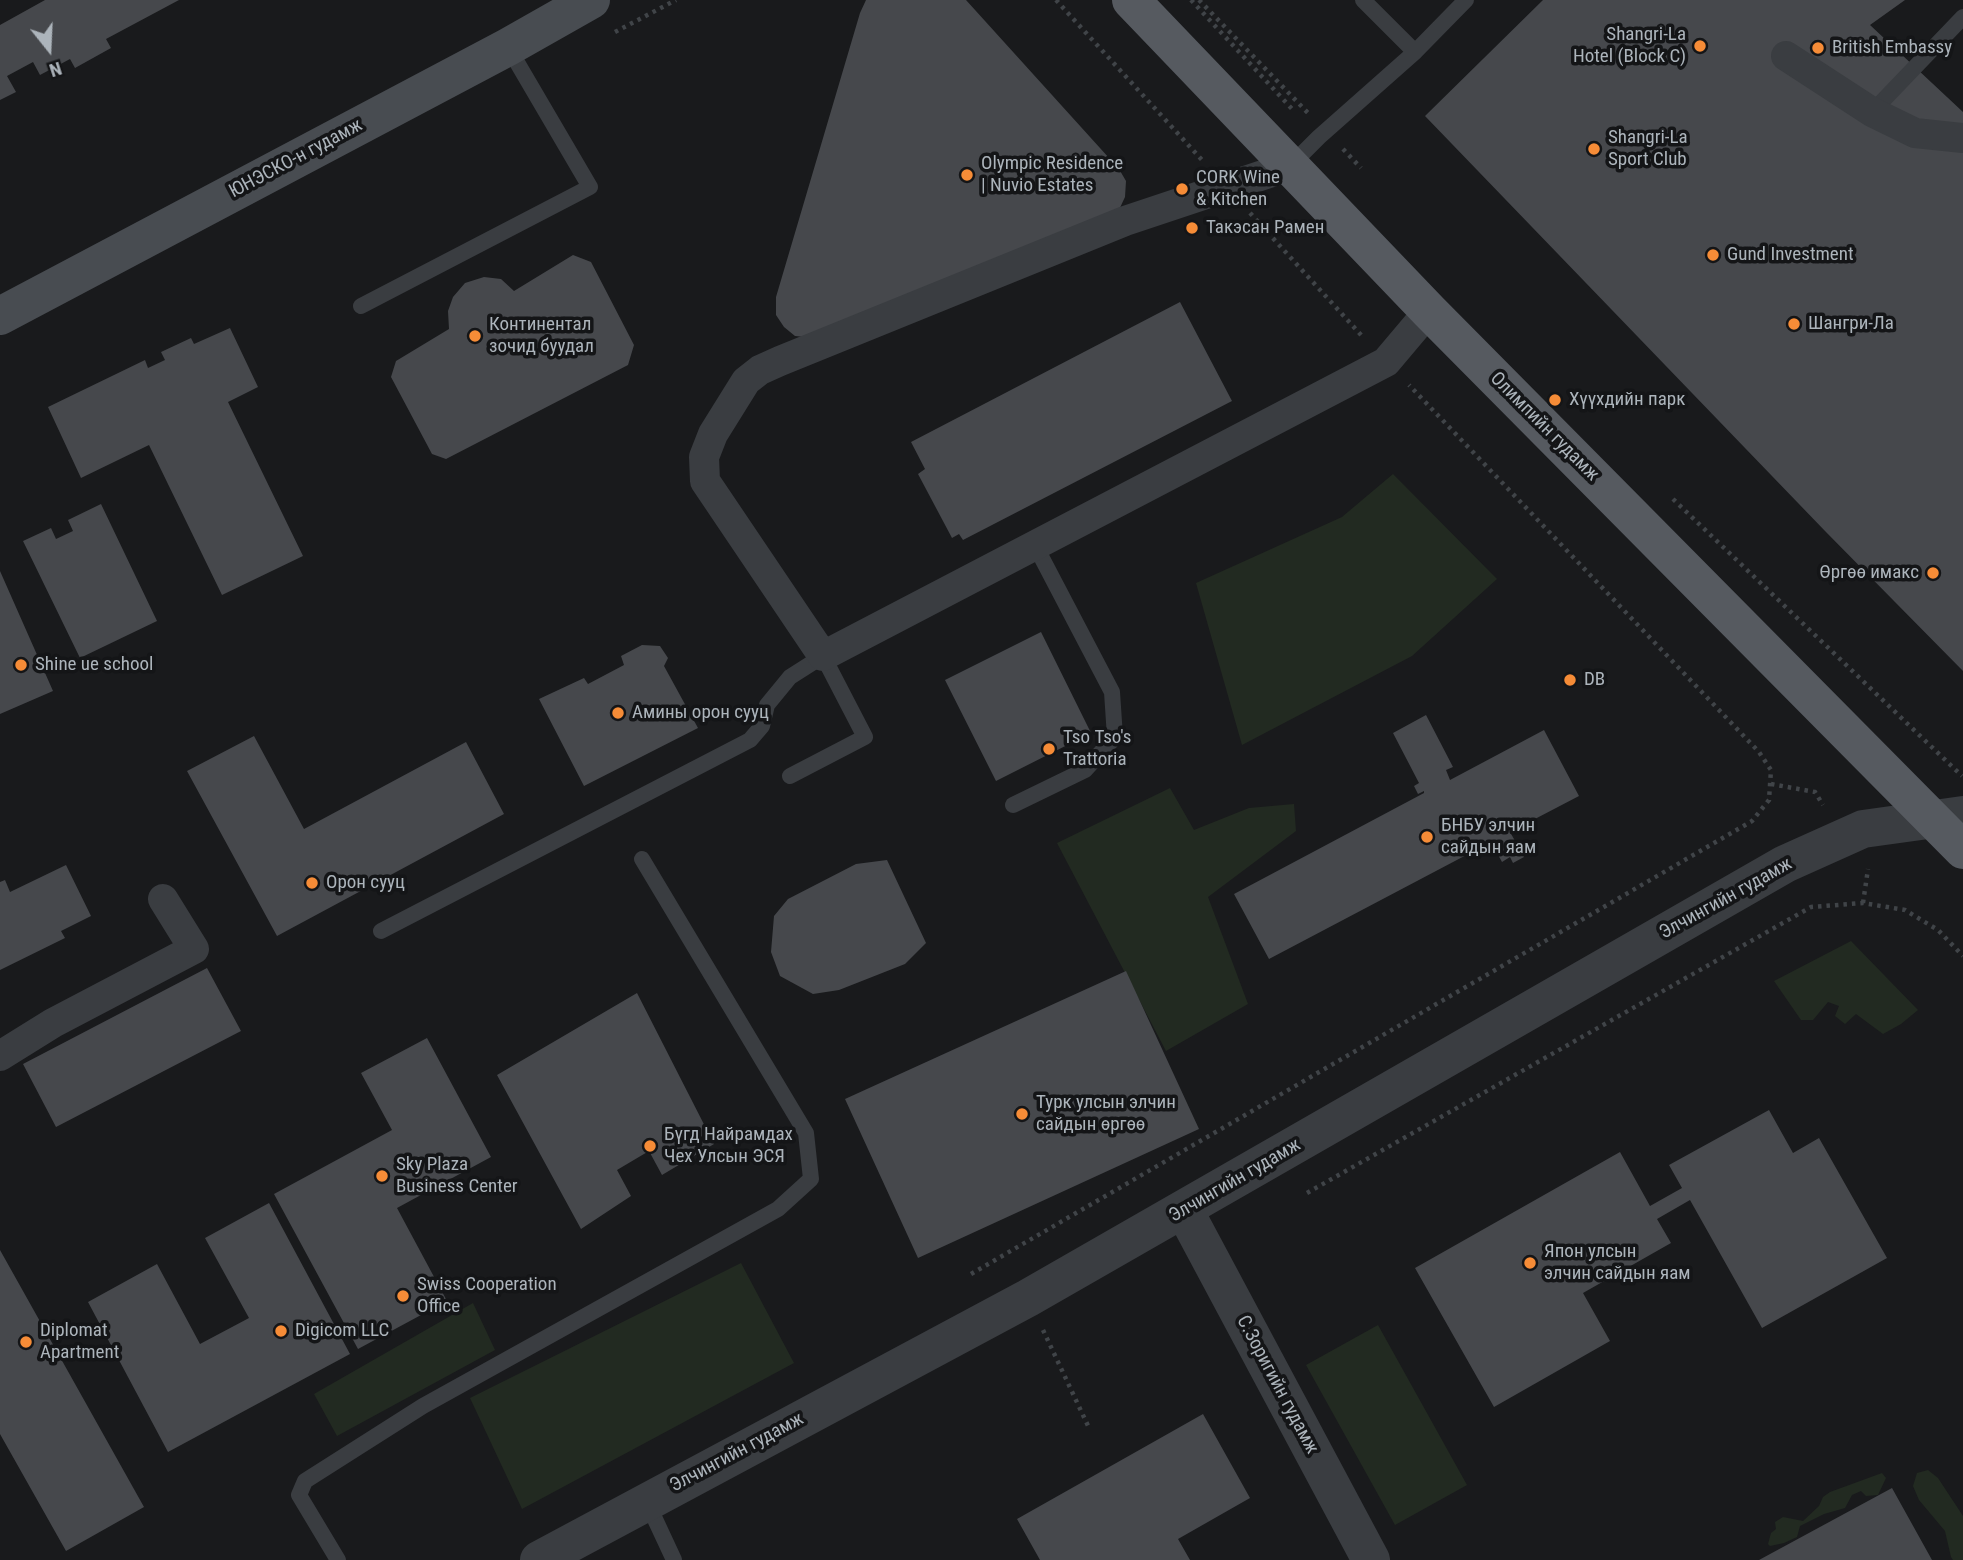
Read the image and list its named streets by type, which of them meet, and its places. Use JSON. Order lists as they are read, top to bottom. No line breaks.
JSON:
{"streets":{"main road":["ЮНЭСКО-н гудамж","Олимпийн гудамж"],"street":["Элчингийн гудамж","С.Зоригийн гудамж"]},"crossings":[["Олимпийн гудамж","Элчингийн гудамж"],["Элчингийн гудамж","С.Зоригийн гудамж"]],"places":["Shangri-La Hotel (Block C)","British Embassy","Shangri-La Sport Club","Olympic Residence | Nuvio Estates","CORK Wine & Kitchen","Такэсан Рамен","Gund Investment","Шангри-Лa","Континентал зочид буудал","Хүүхдийн парк","Өргөө имакс","Shine ue school","DB","Амины орон сууц","Tso Tso's Trattoria","БНБУ элчин сайдын яам","Орон сууц","Турк улсын элчин сайдын өргөө","Бүгд Найрамдах Чех Улсын ЭСЯ","Sky Plaza Business Center","Япон улсын элчин сайдын яам","Swiss Cooperation Office","Digicom LLC","Diplomat Apartment"],"north":"bottom"}
